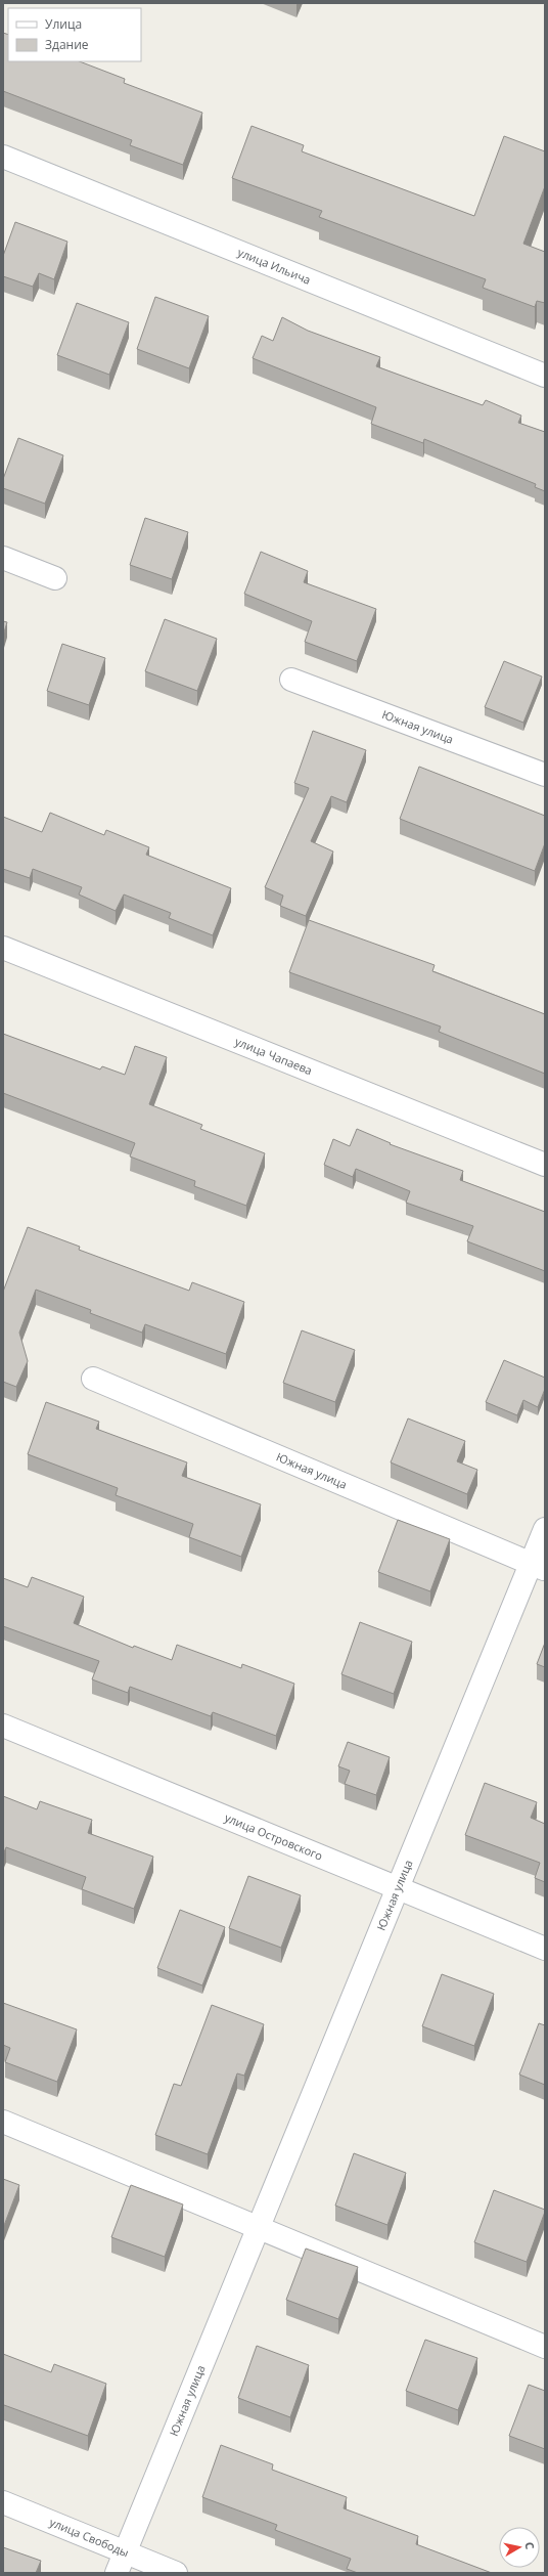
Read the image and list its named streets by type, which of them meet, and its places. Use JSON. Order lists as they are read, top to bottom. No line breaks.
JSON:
{"streets":{"street":["улица Ильича","Южная улица","улица Чапаева","улица Островского","улица Свободы"]},"crossings":[["Южная улица","улица Островского"],["Южная улица","улица Свободы"]],"legend":["Улица","Здание"],"north":"right"}
